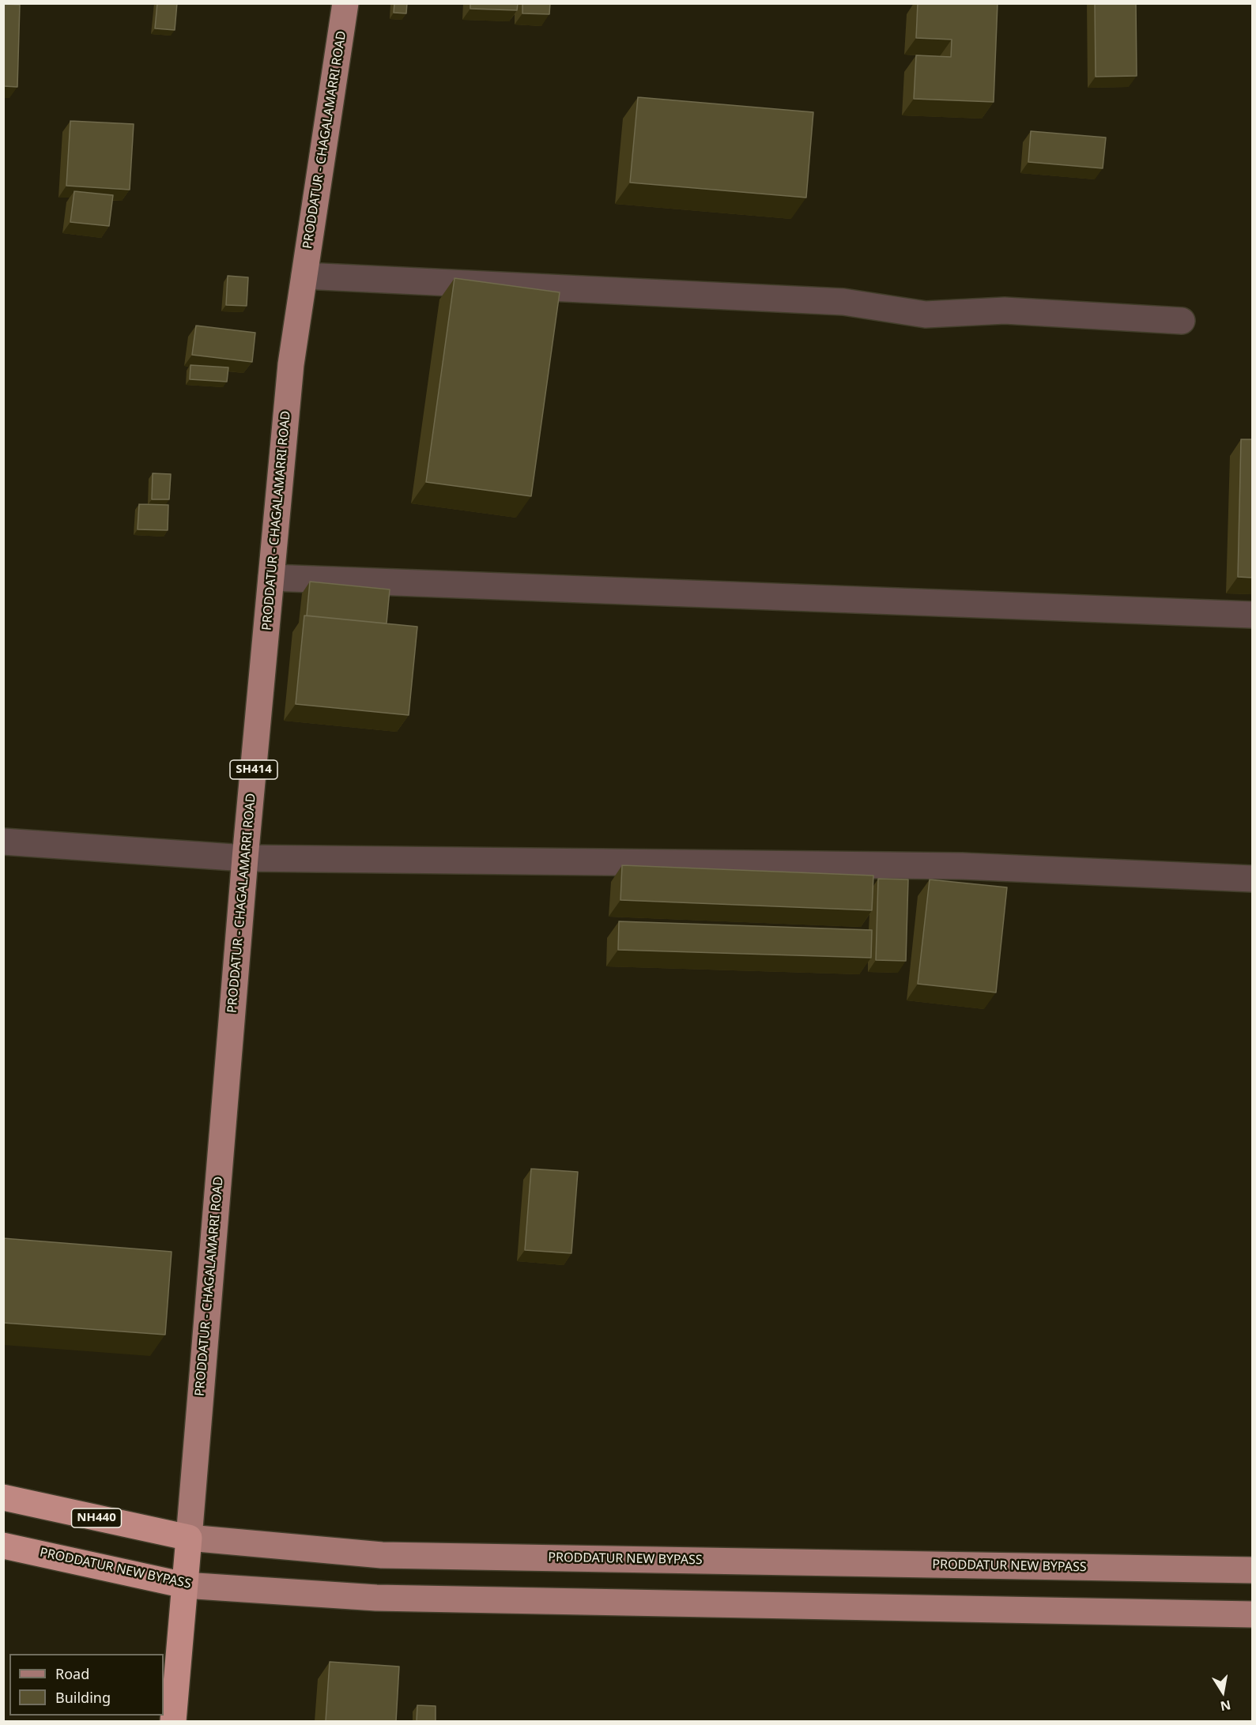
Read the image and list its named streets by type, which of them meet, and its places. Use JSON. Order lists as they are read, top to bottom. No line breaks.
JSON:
{"streets":{"highway":["PRODDATUR - CHAGALAMARRI ROAD","NH440","PRODDATUR NEW BYPASS"],"main road":["SH414"]},"crossings":[["PRODDATUR - CHAGALAMARRI ROAD","PRODDATUR NEW BYPASS"]],"legend":["Road","Building"],"north":"bottom"}
